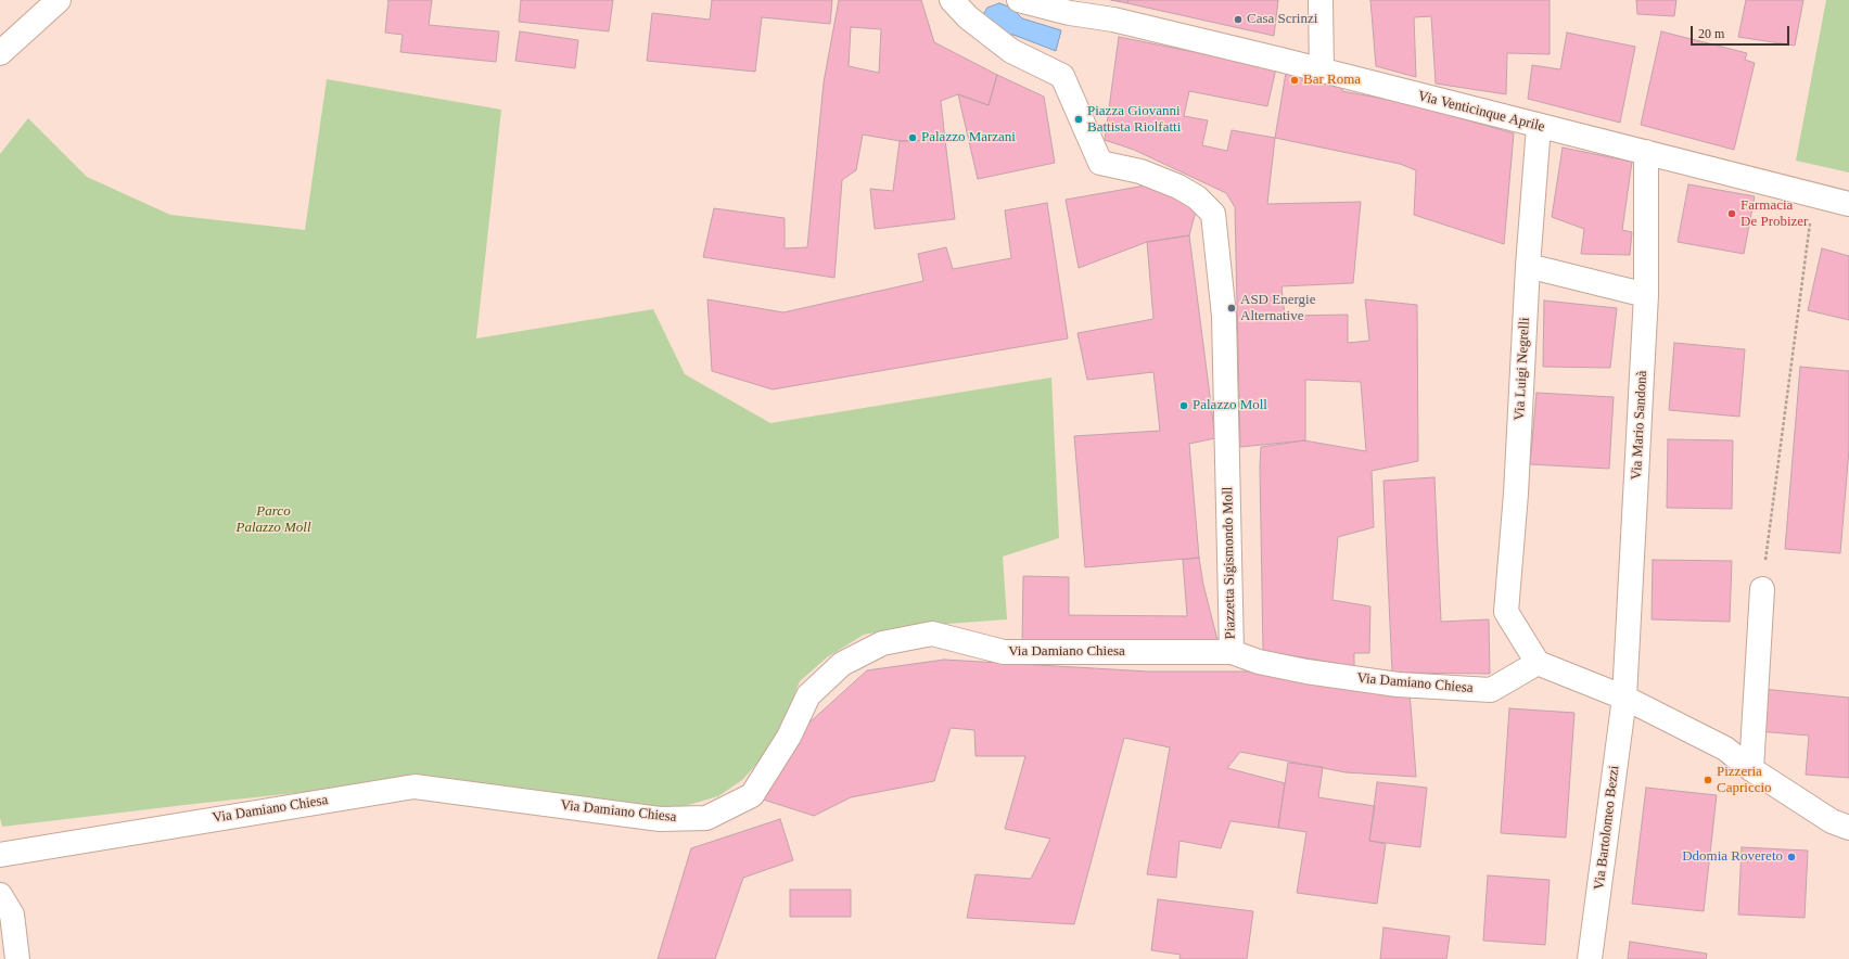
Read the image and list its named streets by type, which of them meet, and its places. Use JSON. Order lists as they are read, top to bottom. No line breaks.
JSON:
{"streets":{"street":["Via Venticinque Aprile","Via Luigi Negrelli","Via Mario Sandonà","Piazzetta Sigismondo Moll","Via Damiano Chiesa","Via Bartolomeo Bezzi"]},"crossings":[["Via Venticinque Aprile","Via Luigi Negrelli"],["Via Venticinque Aprile","Via Mario Sandonà"],["Via Luigi Negrelli","Via Damiano Chiesa"],["Via Mario Sandonà","Via Bartolomeo Bezzi"],["Piazzetta Sigismondo Moll","Via Damiano Chiesa"]],"parks":["Parco Palazzo Moll"],"places":["Casa Scrinzi","Bar Roma","Piazza Giovanni Battista Riolfatti","Palazzo Marzani","Farmacia De Probizer","ASD Energie Alternative","Palazzo Moll","Pizzeria Capriccio","Ddomia Rovereto"],"scale_bar":"20 m"}
